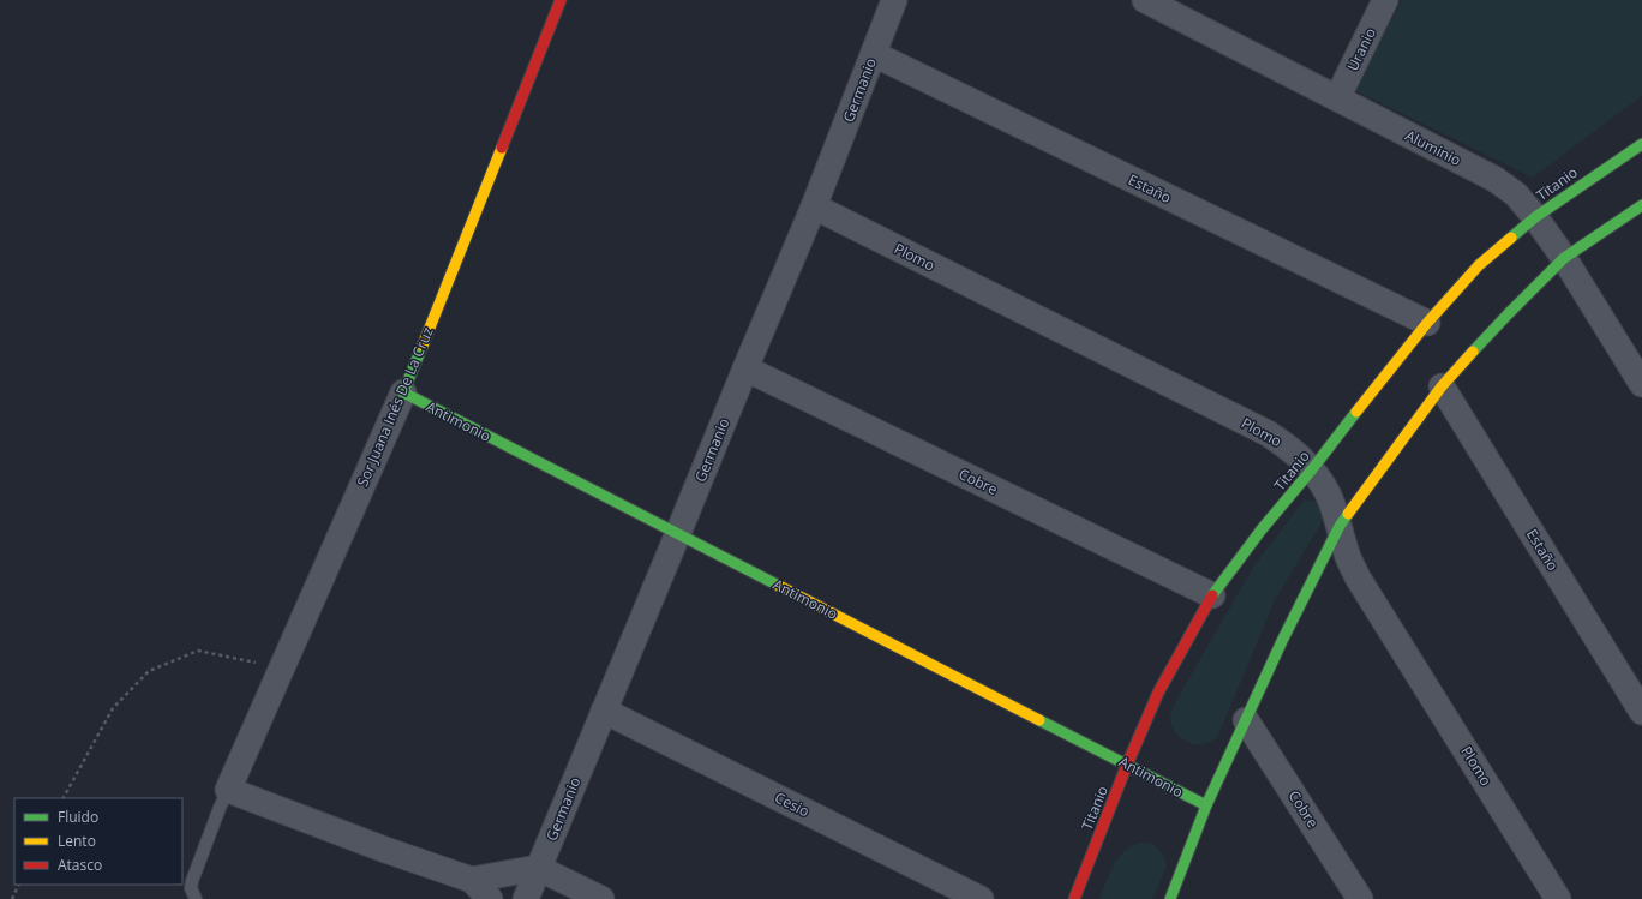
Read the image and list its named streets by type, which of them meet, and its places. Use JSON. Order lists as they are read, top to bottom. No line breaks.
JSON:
{"streets":{"main road":["Titanio","Sor Juana Inés De La Cruz","Antimonio"],"street":["Uranio","Germanio","Aluminio","Estaño","Plomo","Cobre","Cesio"]},"crossings":[["Uranio","Aluminio"],["Germanio","Estaño"],["Germanio","Plomo"],["Germanio","Antimonio"],["Germanio","Cobre"],["Germanio","Cesio"],["Aluminio","Titanio"],["Titanio","Estaño"],["Titanio","Plomo"],["Titanio","Antimonio"],["Titanio","Cobre"],["Sor Juana Inés De La Cruz","Antimonio"]],"legend":["Fluido","Lento","Atasco"]}
